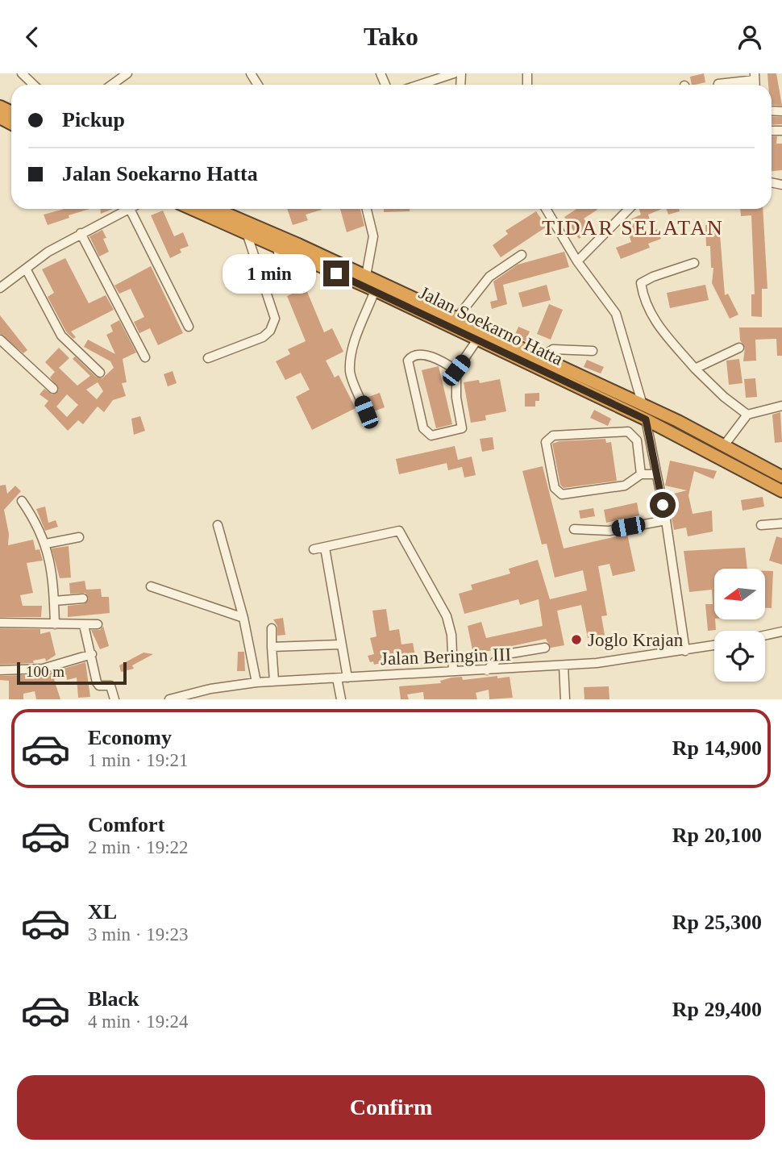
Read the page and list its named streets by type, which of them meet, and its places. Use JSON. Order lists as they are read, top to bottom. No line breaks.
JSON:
{"streets":{"highway":["Jalan Soekarno Hatta"],"street":["Jalan Beringin III"]},"districts":["TIDAR SELATAN"],"places":["Joglo Krajan"],"scale_bar":"100 m","north":"left","page":{"header":"Tako","banner":["Pickup","Jalan Soekarno Hatta"],"bubble":"1 min","scale":"100 m","list":[{"name":"Economy","note":"1 min · 19:21","value":"Rp 14,900"},{"name":"Comfort","note":"2 min · 19:22","value":"Rp 20,100"},{"name":"XL","note":"3 min · 19:23","value":"Rp 25,300"},{"name":"Black","note":"4 min · 19:24","value":"Rp 29,400"}],"buttons":"Confirm"}}
